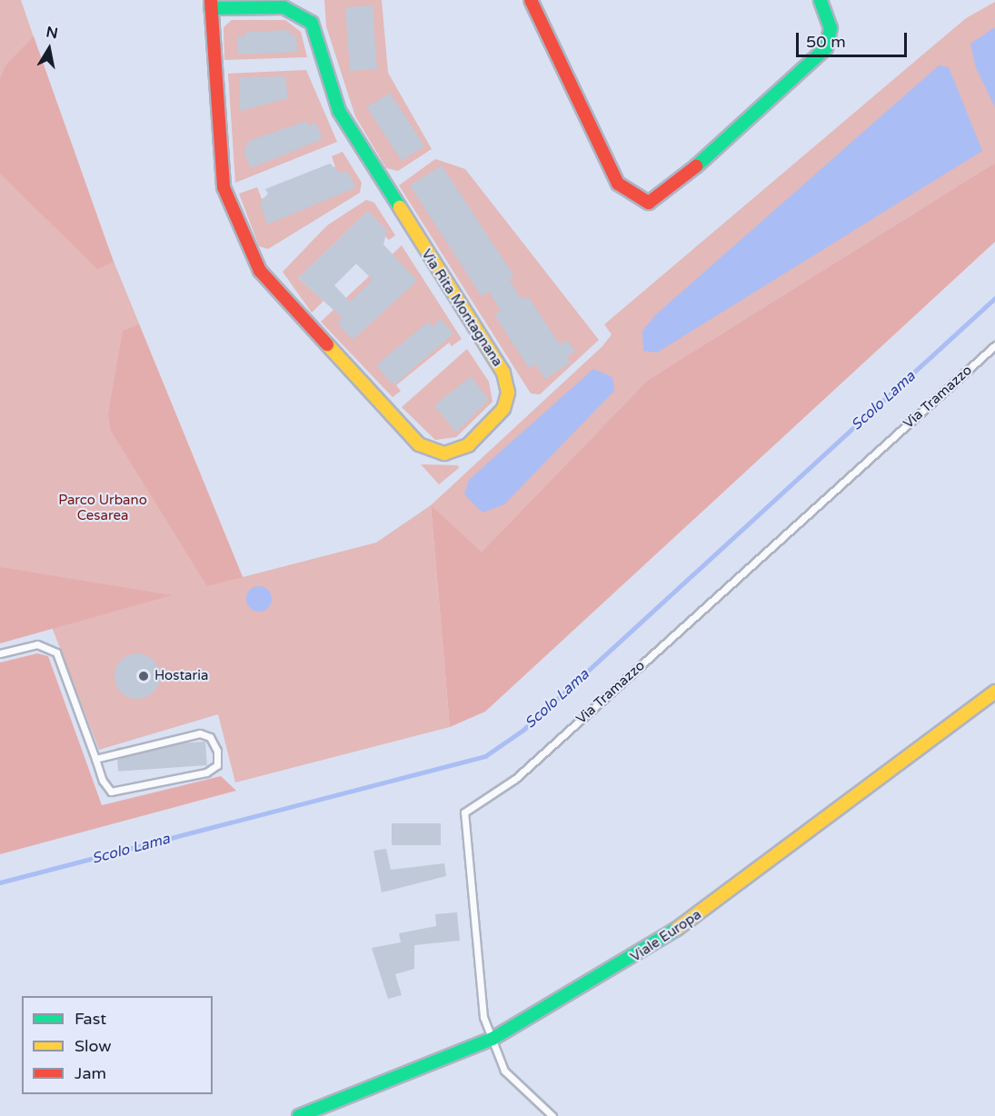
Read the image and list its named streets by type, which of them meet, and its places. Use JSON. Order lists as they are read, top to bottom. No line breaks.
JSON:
{"streets":{"street":["Via Rita Montagnana","Viale Europa"],"lane":["Via Tramazzo"]},"crossings":[["Via Tramazzo","Viale Europa"]],"water":["Scolo Lama"],"parks":["Parco Urbano Cesarea"],"places":["Hostaria"],"legend":["Fast","Slow","Jam"],"scale_bar":"50 m","north":"top"}
